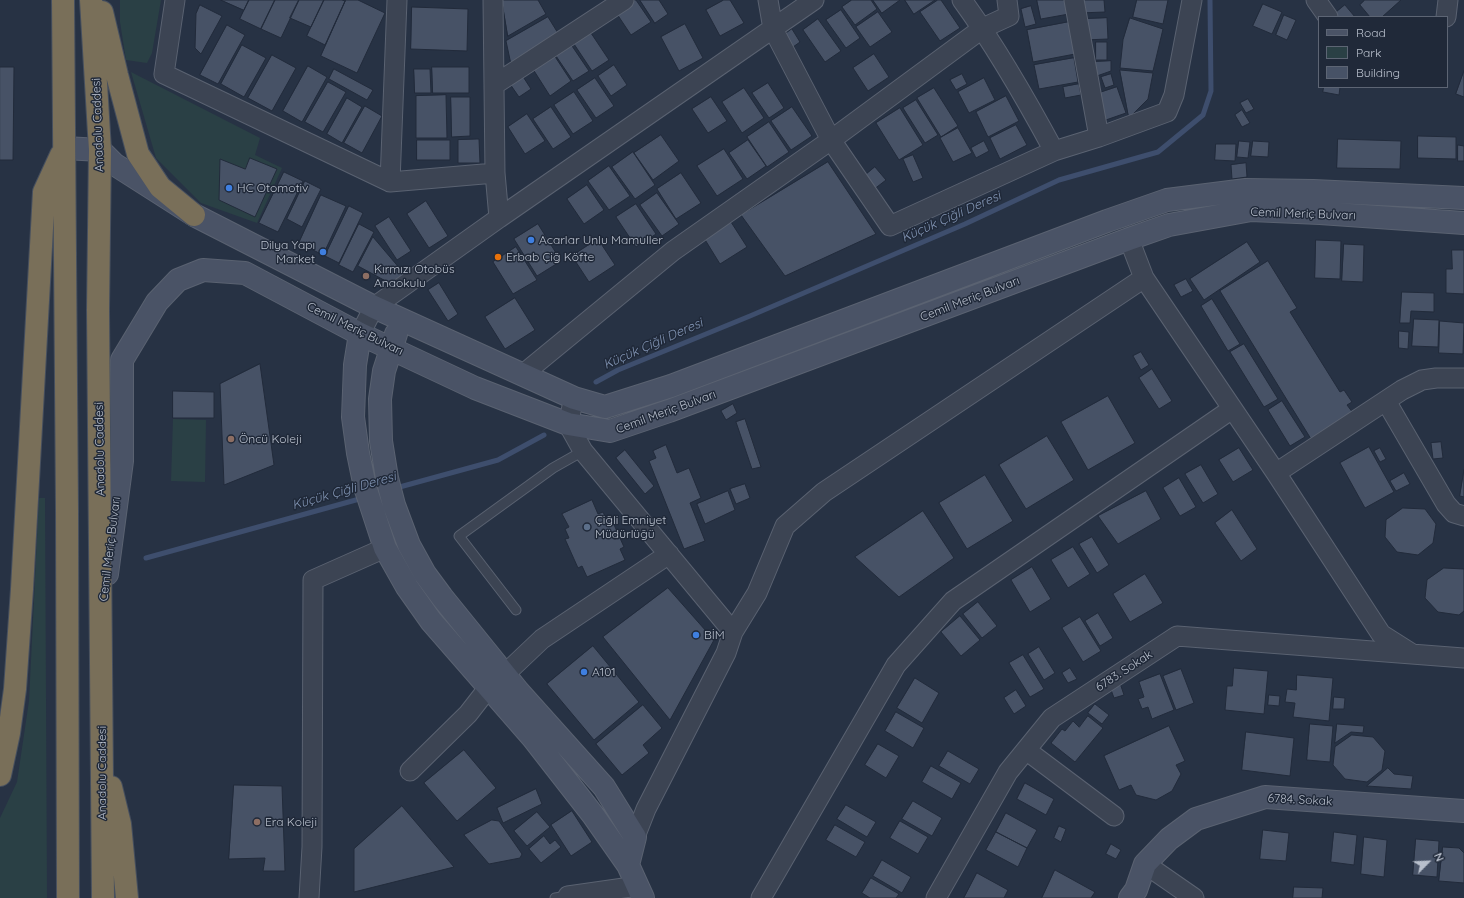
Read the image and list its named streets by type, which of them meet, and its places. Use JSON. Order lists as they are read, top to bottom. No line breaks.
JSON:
{"streets":{"highway":["Anadolu Caddesi"],"main road":["Cemil Meriç Bulvarı","6784. Sokak"],"street":["6783. Sokak"]},"crossings":[["Anadolu Caddesi","Cemil Meriç Bulvarı"]],"water":["Küçük Çiğli Deresi"],"places":["HC Otomotiv","Acarlar Unlu Mamuller","Dilya Yapı Market","Erbab Çiğ Köfte","Kırmızı Otobüs Anaokulu","Öncü Koleji","Çiğli Emniyet Müdürlüğü","BİM","A101","Era Koleji"],"legend":["Road","Park","Building"],"north":"top right"}
